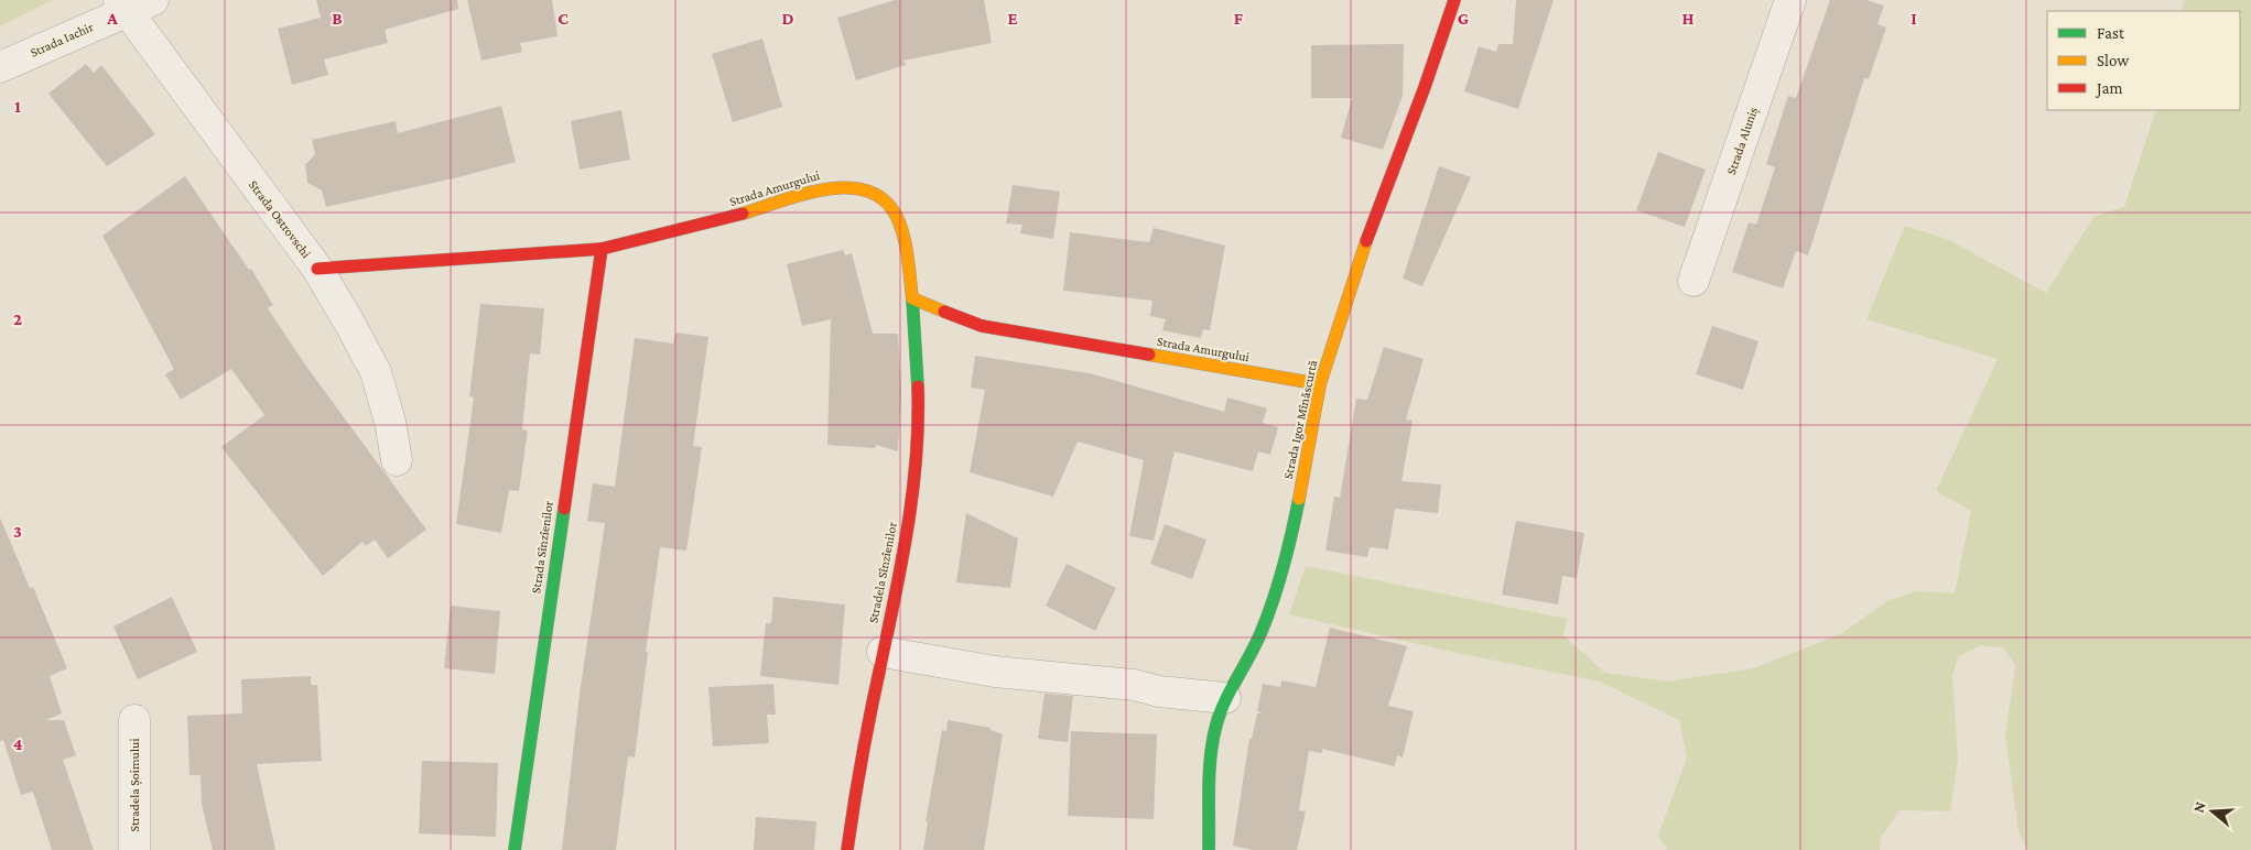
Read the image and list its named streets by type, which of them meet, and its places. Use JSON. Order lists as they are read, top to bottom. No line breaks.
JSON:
{"streets":{"street":["Strada Iachir","Strada Aluniș","Strada Amurgului","Strada Ostrovschi","Strada Igor Mînăscurtă","Strada Sînzîenilor","Stradela Sînzîenilor","Stradela Șoimului"]},"crossings":[["Strada Iachir","Strada Ostrovschi"],["Strada Amurgului","Strada Ostrovschi"],["Strada Amurgului","Strada Igor Mînăscurtă"],["Strada Amurgului","Strada Sînzîenilor"],["Strada Amurgului","Stradela Sînzîenilor"]],"legend":["Fast","Slow","Jam"],"north":"left","grid":{"columns":["A","B","C","D","E","F","G","H","I"],"rows":["1","2","3","4"]}}
